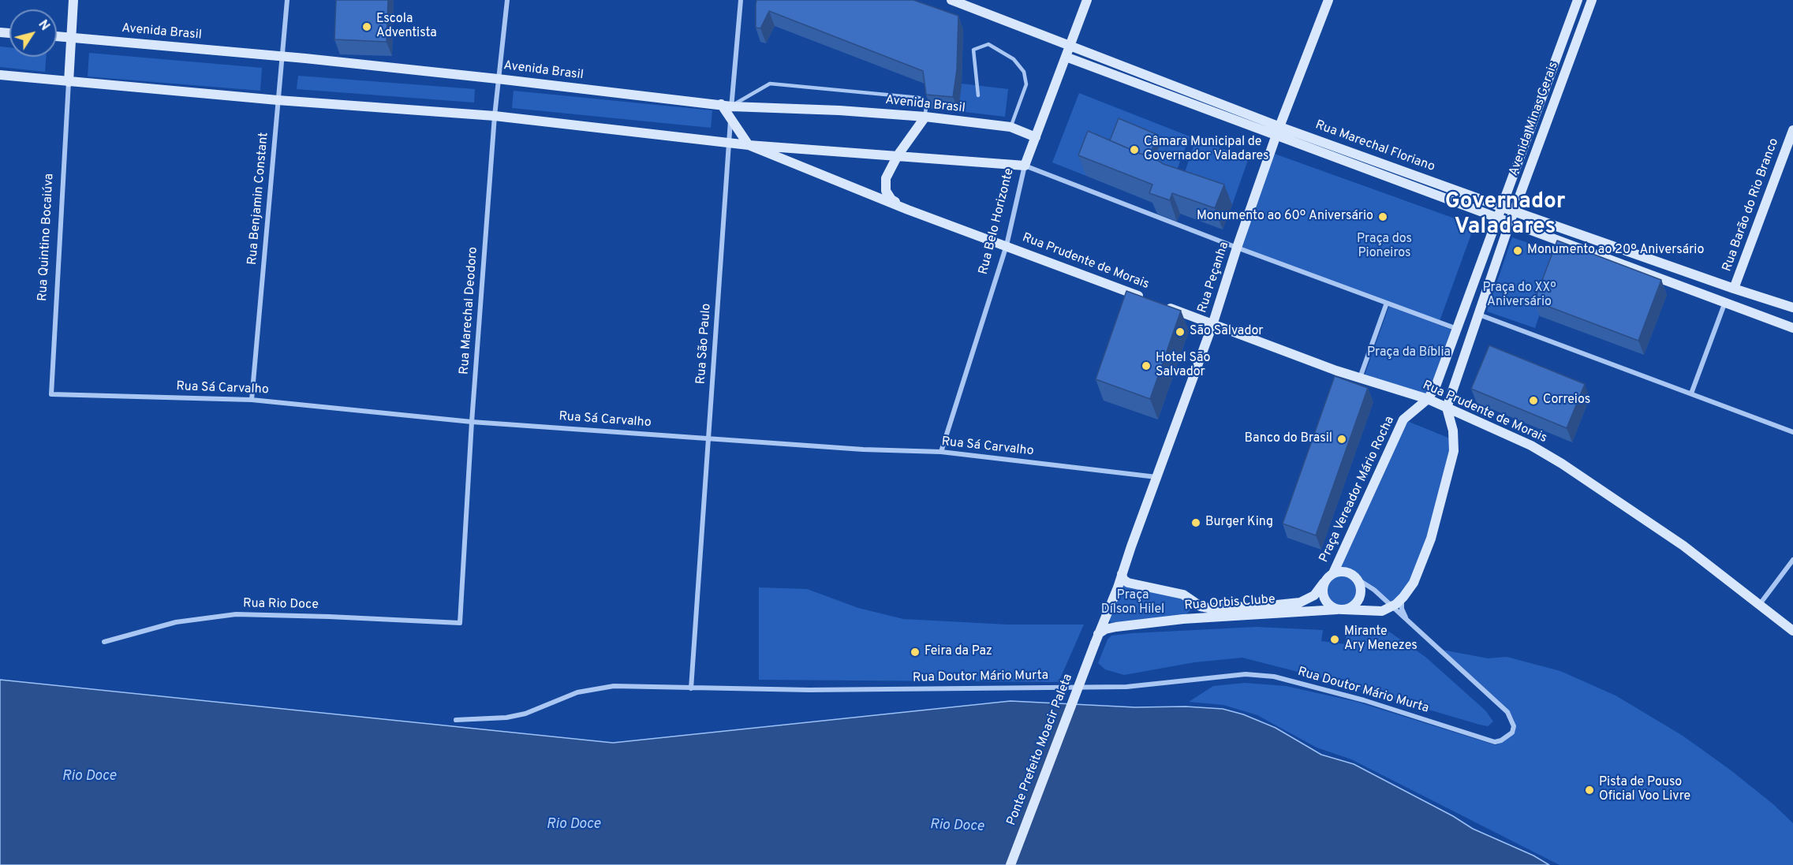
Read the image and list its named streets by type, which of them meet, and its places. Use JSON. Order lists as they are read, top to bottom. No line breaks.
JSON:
{"streets":{"street":["Avenida Brasil","Avenida Minas Gerais","Rua Marechal Floriano","Rua Benjamin Constant","Rua Barão do Rio Branco","Rua Belo Horizonte","Rua Quintino Bocaiúva","Rua Prudente de Morais","Rua Peçanha","Rua Marechal Deodoro","Rua São Paulo","Rua Sá Carvalho","Praça Vereador Mário Rocha","Rua Orbis Clube","Rua Rio Doce","Rua Doutor Mário Murta","Ponte Prefeito Moacir Paleta"]},"crossings":[["Avenida Brasil","Rua Benjamin Constant"],["Avenida Brasil","Rua Belo Horizonte"],["Avenida Brasil","Rua Marechal Deodoro"],["Avenida Brasil","Rua São Paulo"],["Avenida Minas Gerais","Rua Marechal Floriano"],["Avenida Minas Gerais","Rua Prudente de Morais"],["Avenida Minas Gerais","Praça Vereador Mário Rocha"],["Rua Marechal Floriano","Rua Barão do Rio Branco"],["Rua Marechal Floriano","Rua Belo Horizonte"],["Rua Marechal Floriano","Rua Peçanha"],["Rua Benjamin Constant","Rua Sá Carvalho"],["Rua Belo Horizonte","Rua Prudente de Morais"],["Rua Belo Horizonte","Rua Sá Carvalho"],["Rua Quintino Bocaiúva","Rua Sá Carvalho"],["Rua Prudente de Morais","Rua Peçanha"],["Rua Prudente de Morais","Praça Vereador Mário Rocha"],["Rua Peçanha","Rua Sá Carvalho"],["Rua Peçanha","Rua Orbis Clube"],["Rua Peçanha","Ponte Prefeito Moacir Paleta"],["Rua Marechal Deodoro","Rua Sá Carvalho"],["Rua Marechal Deodoro","Rua Rio Doce"],["Rua São Paulo","Rua Sá Carvalho"],["Rua São Paulo","Rua Doutor Mário Murta"],["Praça Vereador Mário Rocha","Rua Orbis Clube"],["Praça Vereador Mário Rocha","Rua Doutor Mário Murta"],["Rua Orbis Clube","Ponte Prefeito Moacir Paleta"]],"districts":["Governador Valadares"],"water":["Rio Doce"],"parks":["Praça dos Pioneiros","Praça do XXº Aniversário","Praça da Bíblia","Praça Dílson Hilel"],"places":["Escola Adventista","Câmara Municipal de Governador Valadares","Monumento ao 60º Aniversário","Monumento ao 20º Aniversário","São Salvador","Hotel São Salvador","Correios","Banco do Brasil","Burger King","Mirante Ary Menezes","Feira da Paz","Pista de Pouso Oficial Voo Livre"],"north":"top right"}
